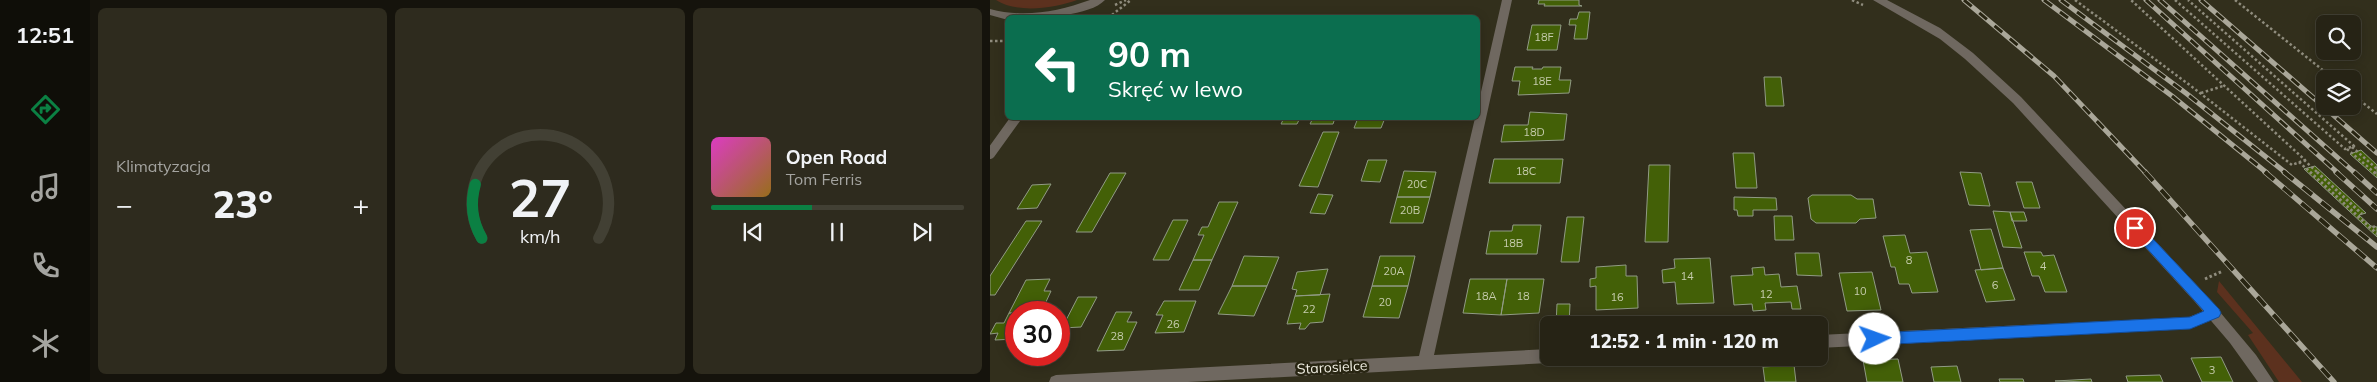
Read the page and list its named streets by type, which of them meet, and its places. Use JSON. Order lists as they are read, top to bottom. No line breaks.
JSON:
{"streets":{"street":["Starosielce"]},"house_numbers":["18F","18E","18D","18C","20C","20B","18B","8","4","20A","14","6","10","12","18A","18","16","20","22","26","28","3"],"page":{"tabs":"12:51","tile":"Klimatyzacja","turn":["90 m","Skręć w lewo"],"song":["Open Road","Tom Ferris"],"heat":["−","23°","+"],"limit":"30","trip":"12:52 · 1 min · 120 m","gauge":["27","km/h"]}}
